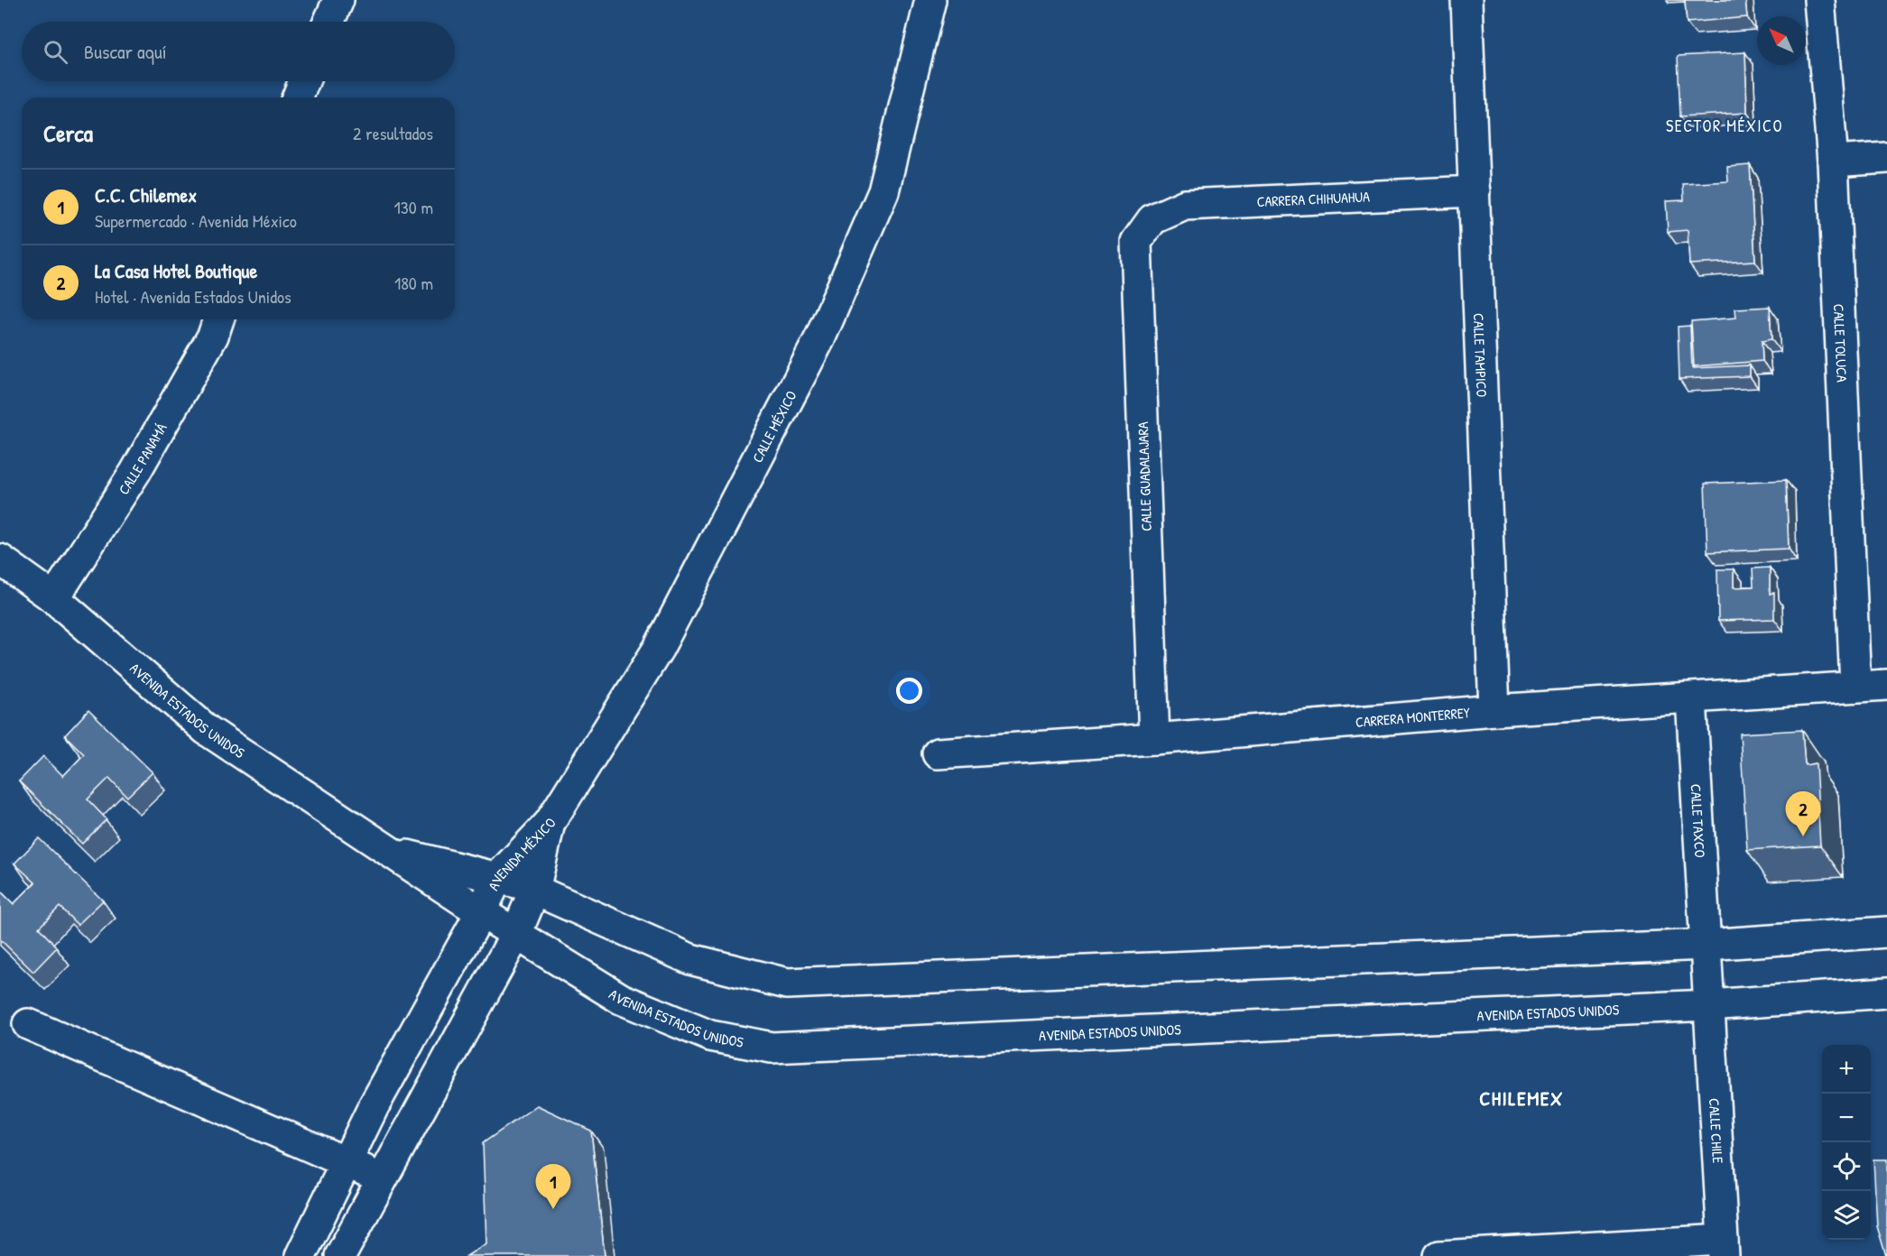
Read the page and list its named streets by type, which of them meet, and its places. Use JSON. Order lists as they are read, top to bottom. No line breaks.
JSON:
{"streets":{"street":["CARRERA CHIHUAHUA","CALLE TOLUCA","CALLE TAMPICO","CALLE MÉXICO","CALLE PANAMÁ","CALLE GUADALAJARA","AVENIDA ESTADOS UNIDOS","CARRERA MONTERREY","CALLE TAXCO","AVENIDA MÉXICO","CALLE CHILE"]},"crossings":[["CARRERA CHIHUAHUA","CALLE TAMPICO"],["CARRERA CHIHUAHUA","CALLE GUADALAJARA"],["CALLE TOLUCA","CARRERA MONTERREY"],["CALLE TAMPICO","CARRERA MONTERREY"],["CALLE MÉXICO","AVENIDA MÉXICO"],["CALLE PANAMÁ","AVENIDA ESTADOS UNIDOS"],["CALLE GUADALAJARA","CARRERA MONTERREY"],["AVENIDA ESTADOS UNIDOS","CALLE TAXCO"],["AVENIDA ESTADOS UNIDOS","AVENIDA MÉXICO"],["AVENIDA ESTADOS UNIDOS","CALLE CHILE"],["CARRERA MONTERREY","CALLE TAXCO"],["CALLE TAXCO","CALLE CHILE"]],"districts":["SECTOR MÉXICO","CHILEMEX"],"north":"top left","page":{"search":"Buscar aquí","heading":["Cerca","2 resultados"],"list":[{"mark":"1","name":"C.C. Chilemex","note":"Supermercado · Avenida México","value":"130 m"},{"mark":"2","name":"La Casa Hotel Boutique","note":"Hotel · Avenida Estados Unidos","value":"180 m"}],"pins":["2","1"],"map_buttons":["+","−"]}}
